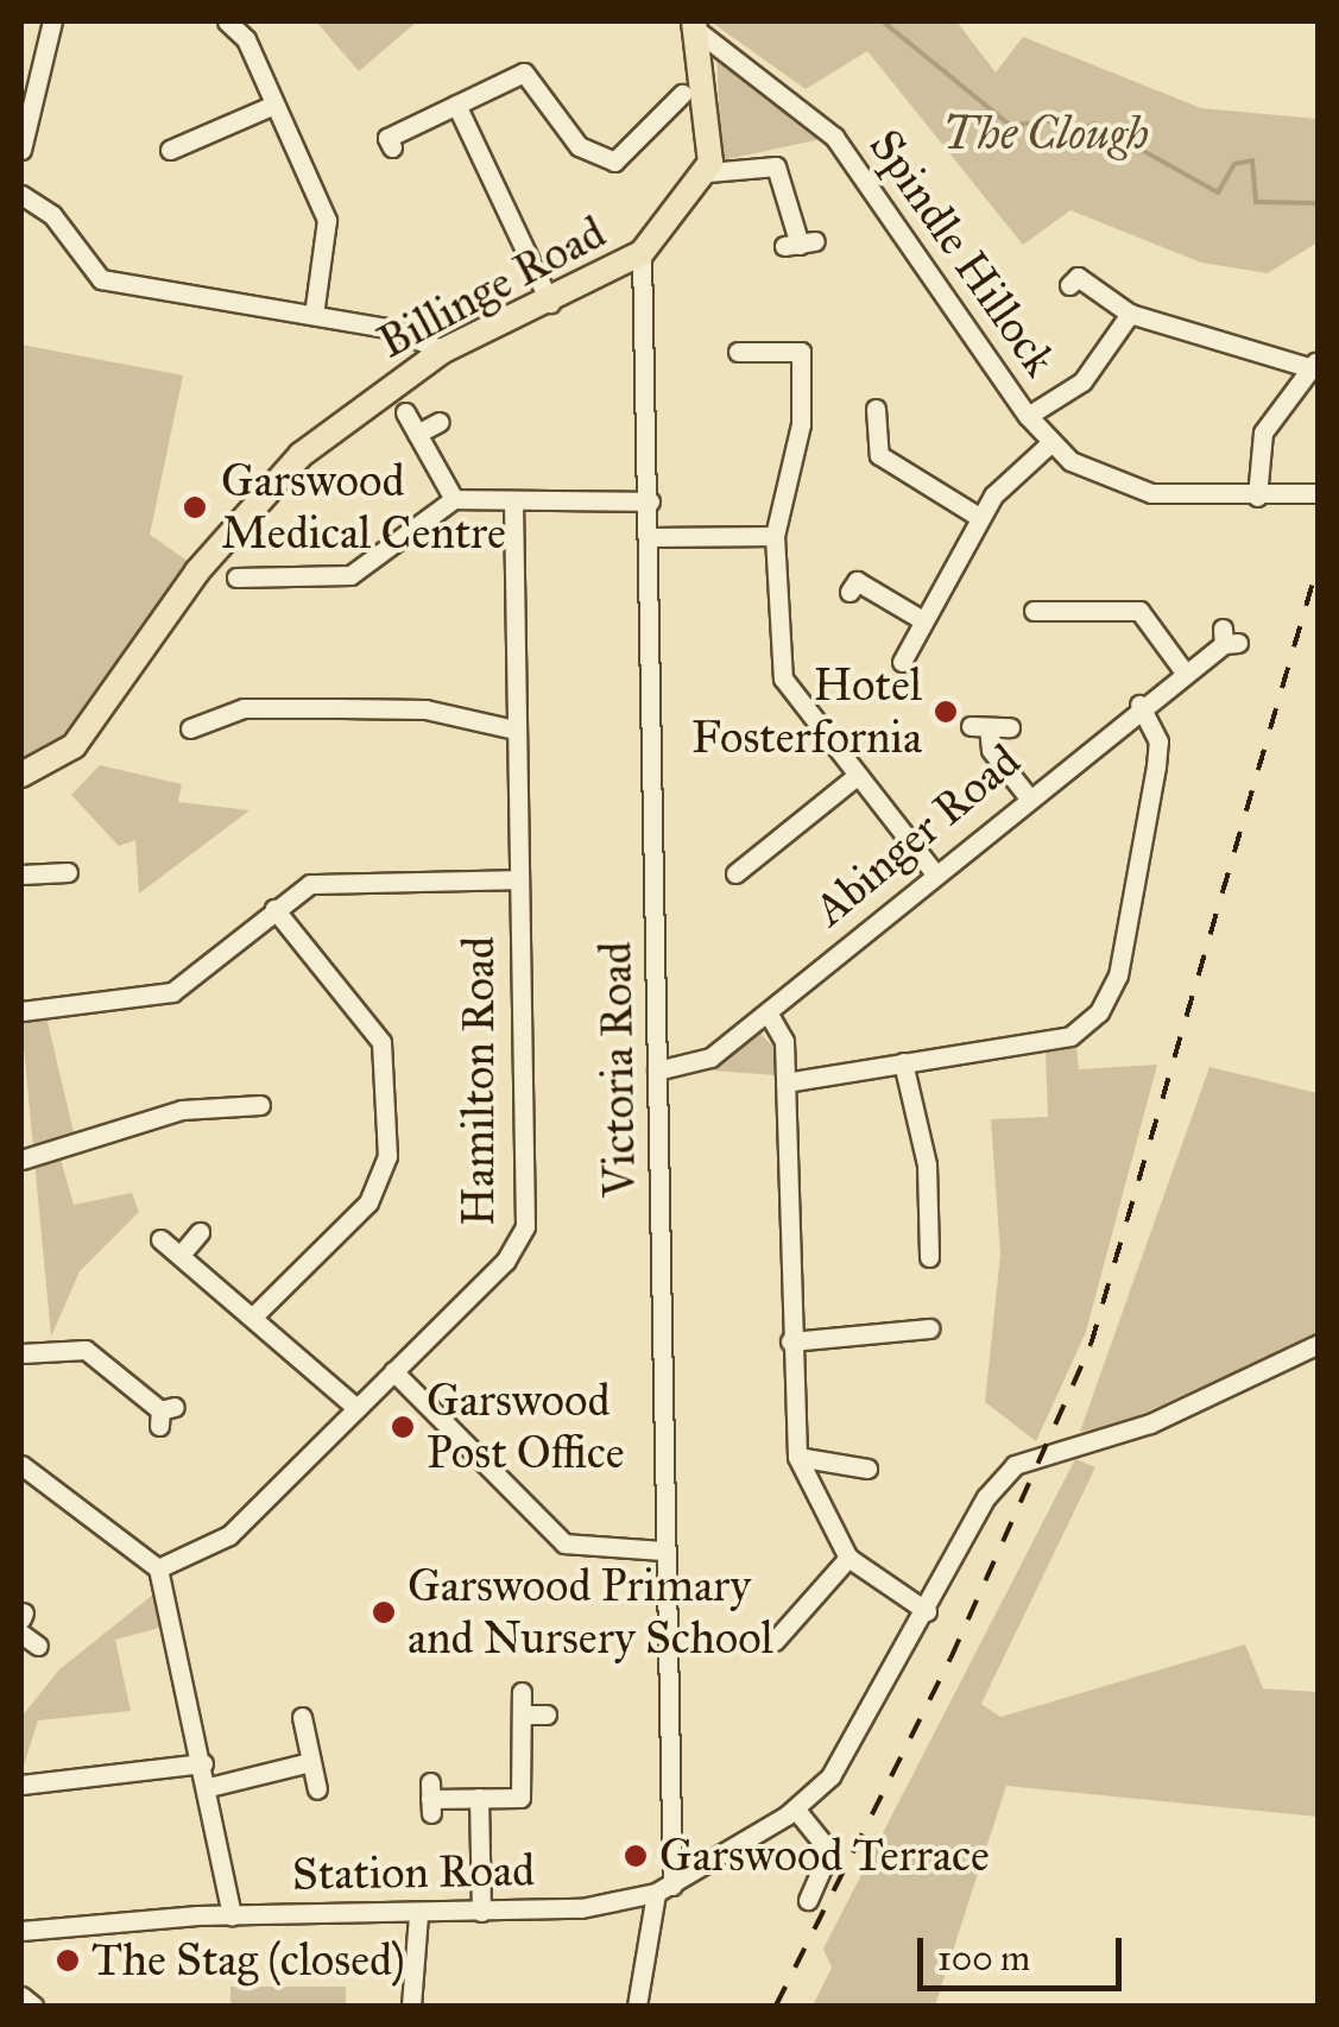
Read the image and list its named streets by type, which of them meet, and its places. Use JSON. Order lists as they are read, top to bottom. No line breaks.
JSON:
{"streets":{"main road":["Billinge Road"],"street":["Spindle Hillock","Abinger Road","Victoria Road","Hamilton Road","Station Road"]},"crossings":[["Billinge Road","Victoria Road"],["Abinger Road","Victoria Road"],["Victoria Road","Station Road"]],"parks":["The Clough"],"places":["Garswood Medical Centre","Hotel Fosterfornia","Garswood Post Office","Garswood Primary and Nursery School","Garswood Terrace","The Stag (closed)"],"scale_bar":"100 m"}
